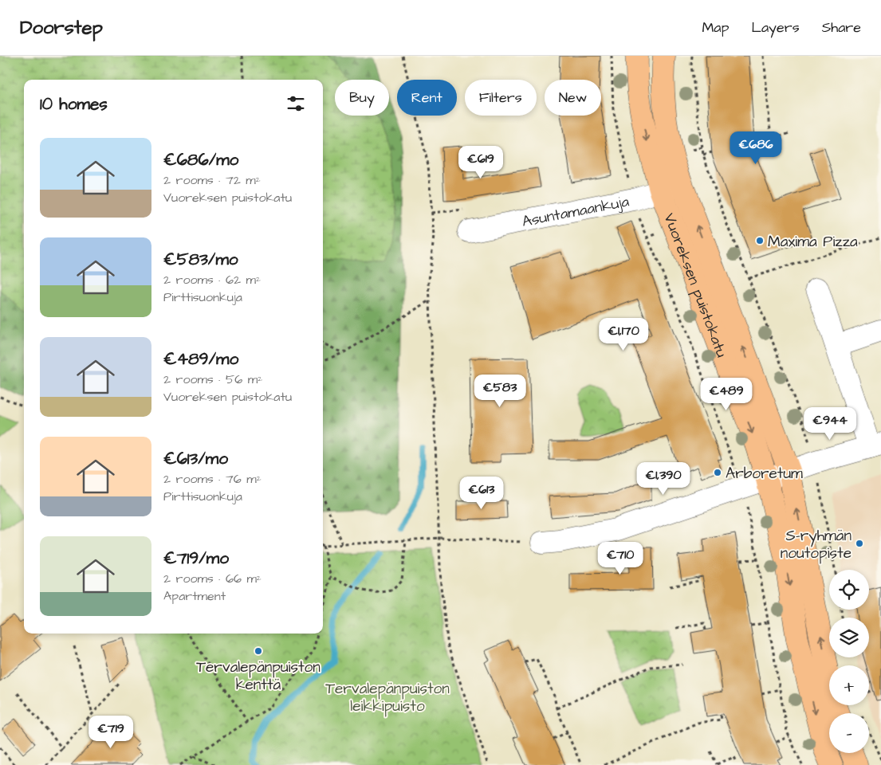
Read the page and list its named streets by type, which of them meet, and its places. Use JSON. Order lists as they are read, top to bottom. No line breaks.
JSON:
{"streets":{"main road":["Vuoreksen puistokatu"],"street":["Asuntamaankuja"]},"crossings":[["Asuntamaankuja","Vuoreksen puistokatu"]],"parks":["Tervalepänpuiston leikkipuisto"],"places":["Maxima Pizza","Arboretum","S-ryhmän noutopiste","Tervalepänpuiston kenttä"],"page":{"header":"Doorstep","nav":["Map","Layers","Share"],"chip":["Buy","Rent","Filters","New"],"heading":"10 homes","list":[{"name":"€686/mo","note":"2 rooms · 72 m² · Vuoreksen puistokatu"},{"name":"€583/mo","note":"2 rooms · 62 m² · Pirttisuonkuja"},{"name":"€489/mo","note":"2 rooms · 56 m² · Vuoreksen puistokatu"},{"name":"€613/mo","note":"2 rooms · 76 m² · Pirttisuonkuja"},{"name":"€719/mo","note":"2 rooms · 66 m² · Apartment"}],"price":["€686","€619","€1,170","€583","€489","€944","€1,390","€613","€710","€719"],"map_buttons":["+","−"]}}
